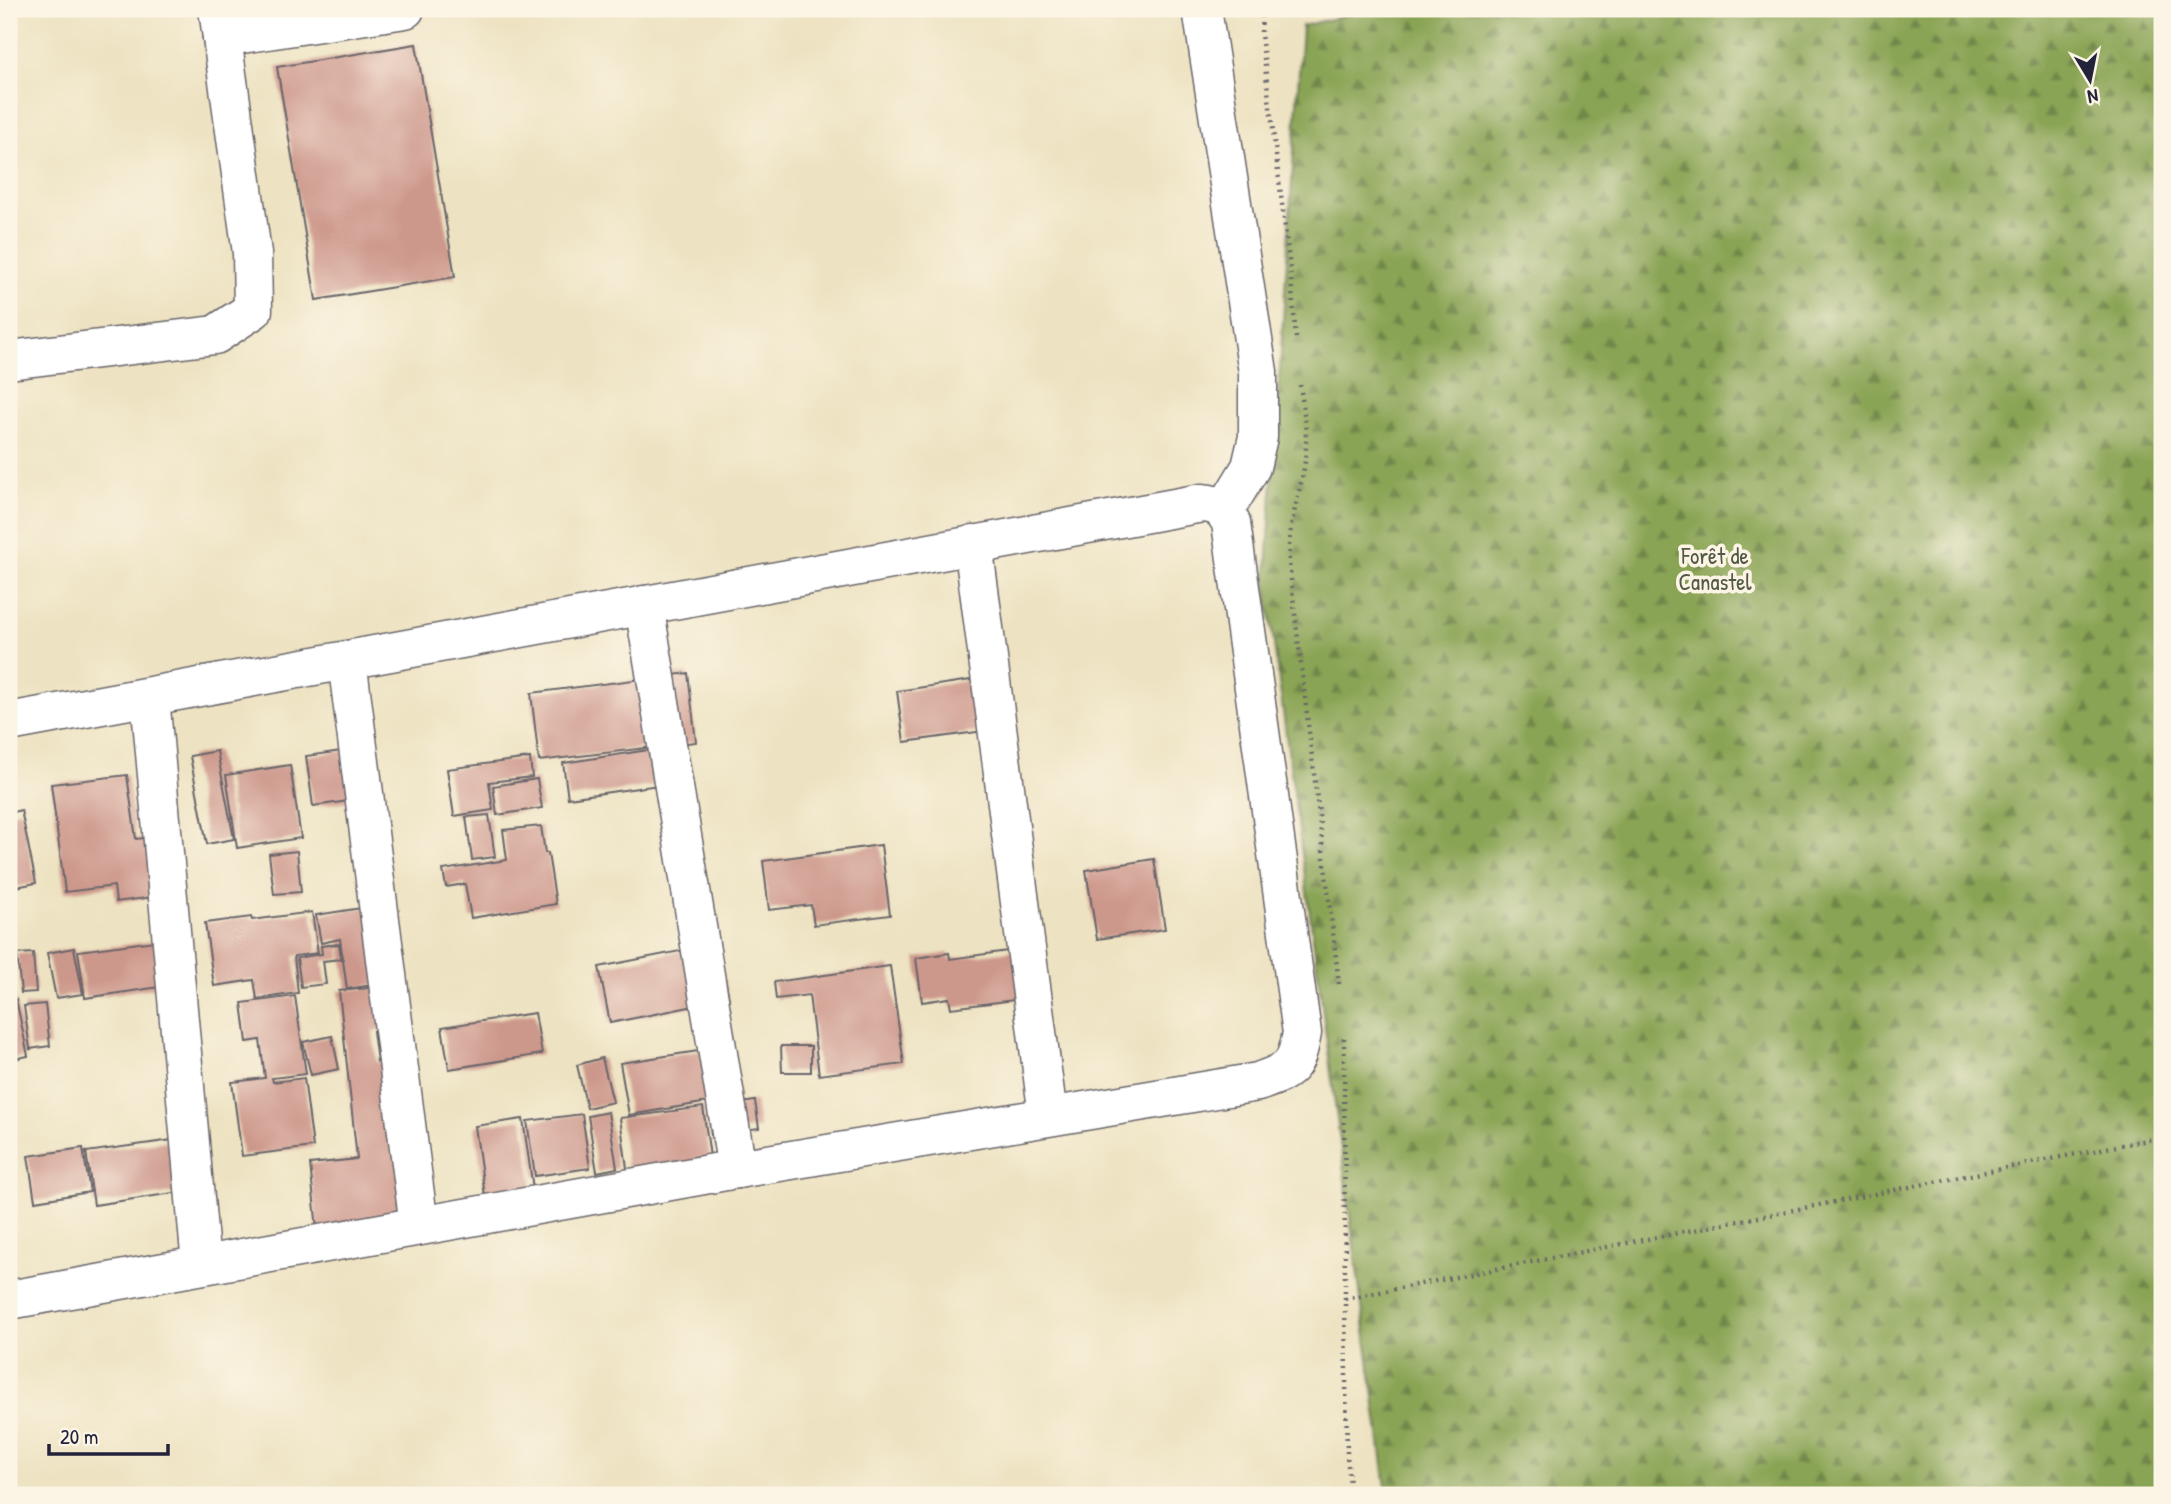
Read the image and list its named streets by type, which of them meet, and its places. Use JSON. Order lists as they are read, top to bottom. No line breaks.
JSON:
{"parks":["Forêt de Canastel"],"scale_bar":"20 m","north":"bottom"}
